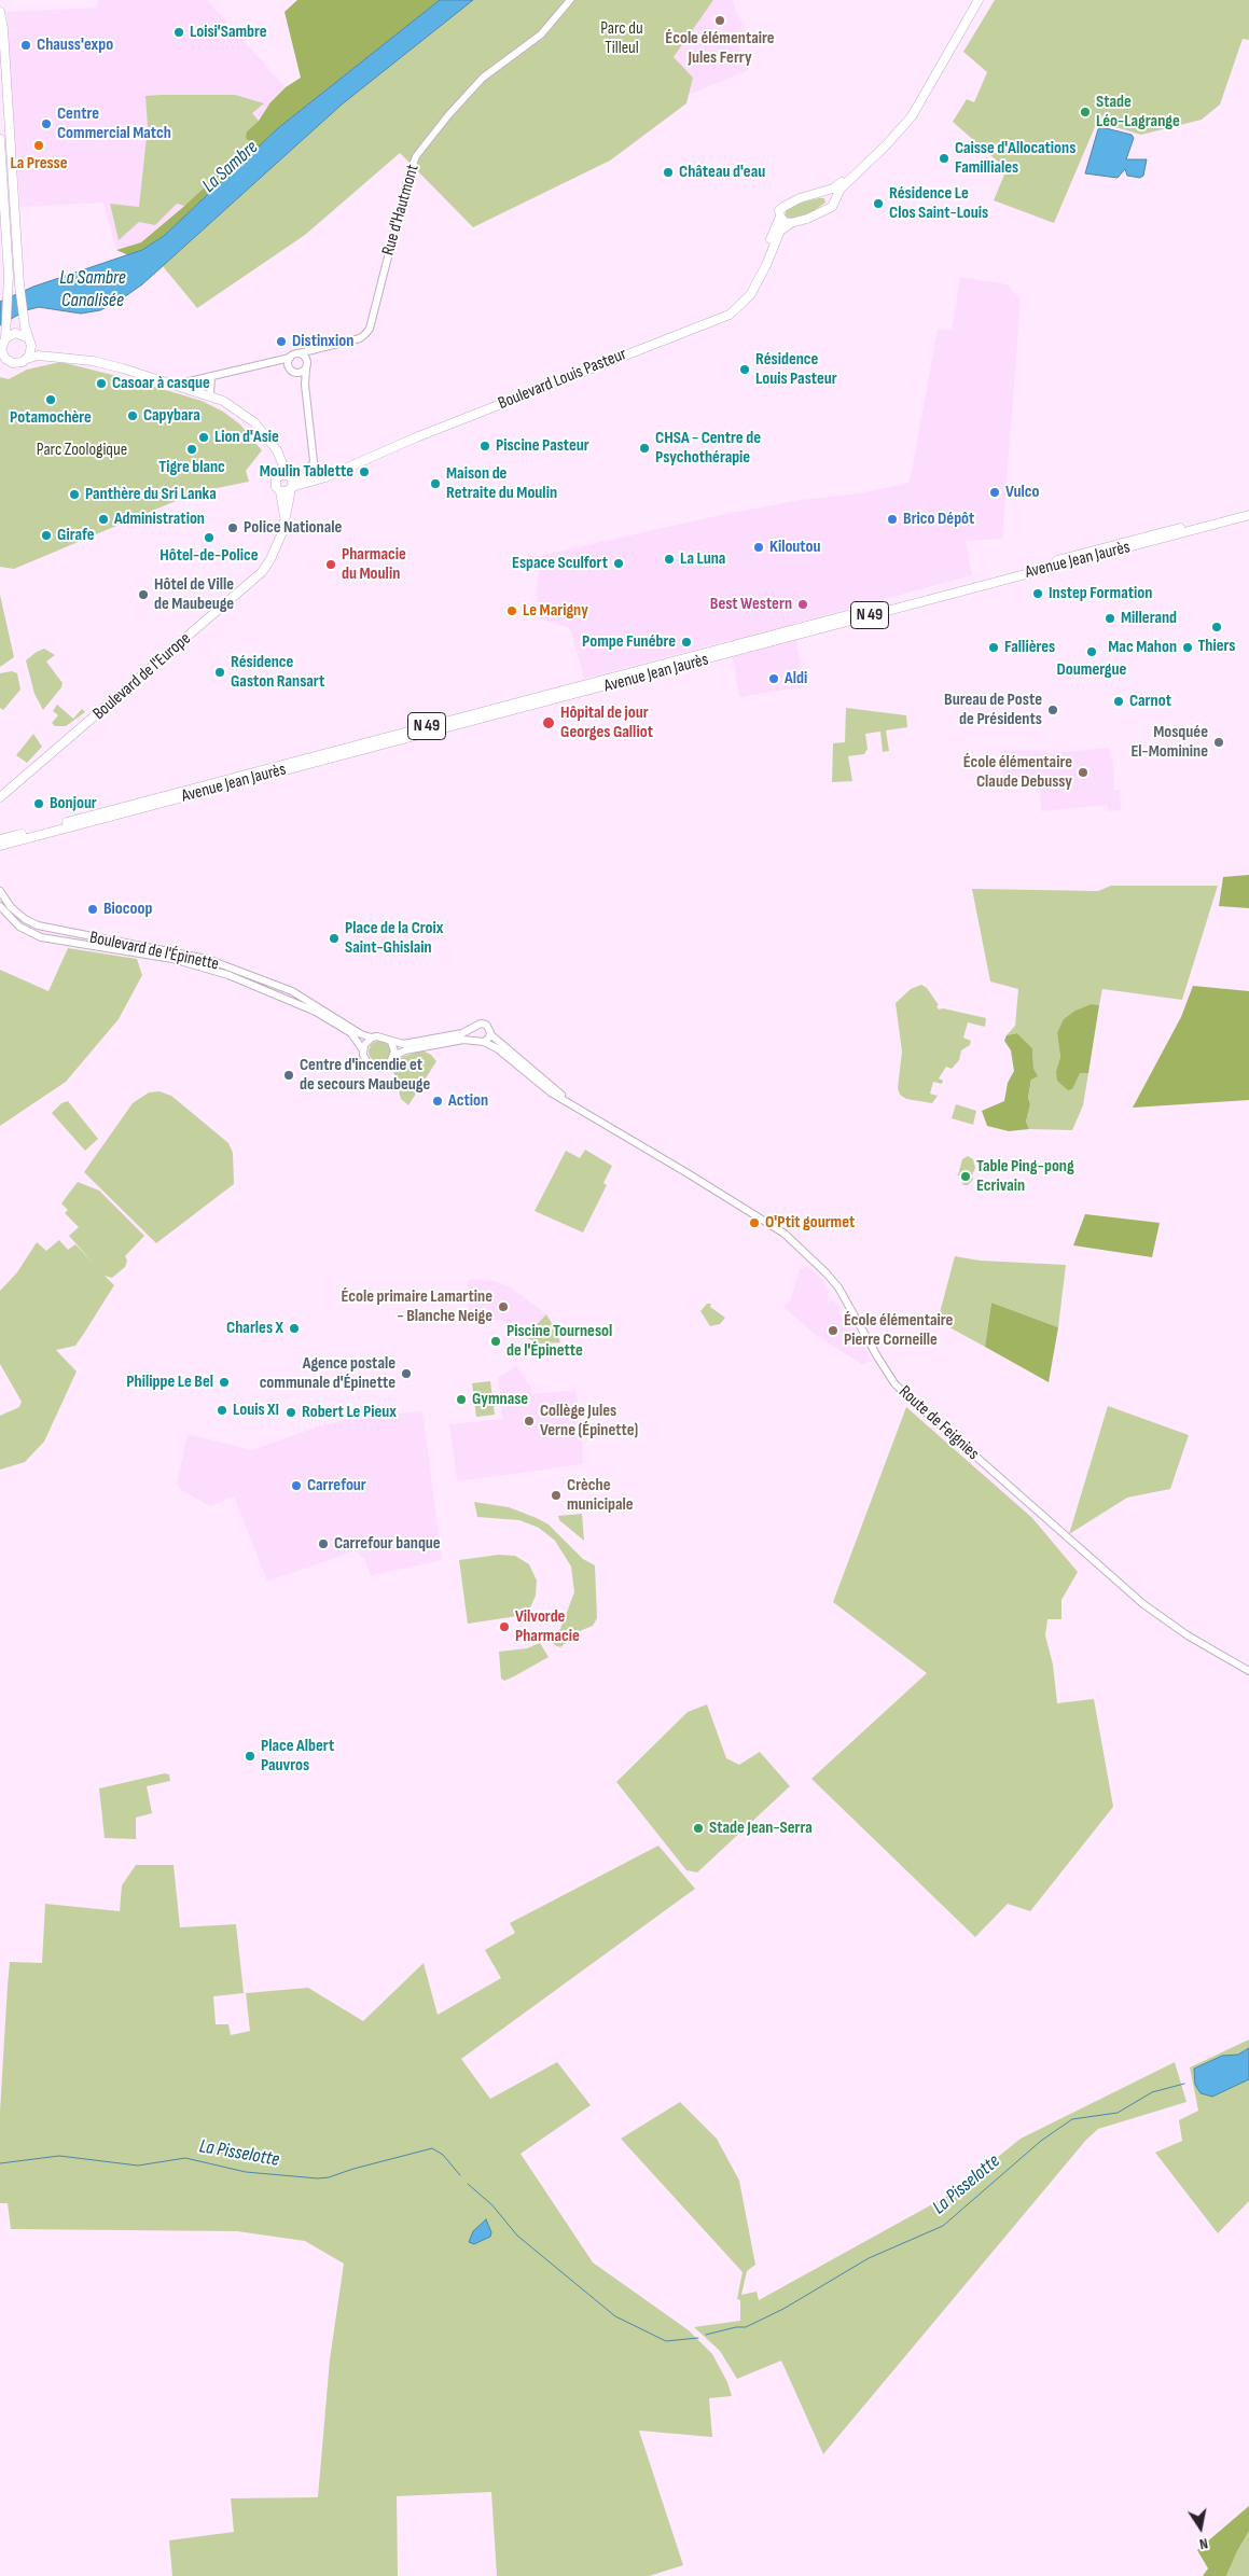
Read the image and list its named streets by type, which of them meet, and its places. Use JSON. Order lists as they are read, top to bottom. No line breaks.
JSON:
{"streets":{"main road":["Boulevard Louis Pasteur","Avenue Jean Jaurès","N 49","Boulevard de l'Europe"],"street":["Rue d'Hautmont","Boulevard de l'Épinette","Route de Feignies"]},"crossings":[["Boulevard Louis Pasteur","Boulevard de l'Europe"]],"water":["La Sambre","La Sambre Canalisée","La Pisselotte"],"parks":["Parc du Tilleul","Parc Zoologique"],"places":["École élémentaire Jules Ferry","Loisi'Sambre","Chauss'expo","Stade Léo-Lagrange","Centre Commercial Match","La Presse","Caisse d'Allocations Familliales","Château d'eau","Résidence Le Clos Saint-Louis","Distinxion","Résidence Louis Pasteur","Casoar à casque","Potamochère","Capybara","Lion d'Asie","Piscine Pasteur","CHSA - Centre de Psychothérapie","Tigre blanc","Moulin Tablette","Maison de Retraite du Moulin","Vulco","Panthère du Sri Lanka","Administration","Brico Dépôt","Police Nationale","Girafe","Hôtel-de-Police","Kiloutou","La Luna","Espace Sculfort","Pharmacie du Moulin","Instep Formation","Hôtel de Ville de Maubeuge","Best Western","Le Marigny","Millerand","Thiers","Pompe Funébre","Fallières","Mac Mahon","Doumergue","Résidence Gaston Ransart","Aldi","Carnot","Bureau de Poste de Présidents","Hôpital de jour Georges Galliot","Mosquée El-Mominine","École élémentaire Claude Debussy","Bonjour","Biocoop","Place de la Croix Saint-Ghislain","Centre d'incendie et de secours Maubeuge","Action","Table Ping-pong Ecrivain","O'Ptit gourmet","École primaire Lamartine - Blanche Neige","Charles X","École élémentaire Pierre Corneille","Piscine Tournesol de l'Épinette","Agence postale communale d'Épinette","Philippe Le Bel","Gymnase","Louis XI","Robert Le Pieux","Collège Jules Verne (Épinette)","Carrefour","Crèche municipale","Carrefour banque","Vilvorde Pharmacie","Place Albert Pauvros","Stade Jean-Serra"],"north":"bottom"}
